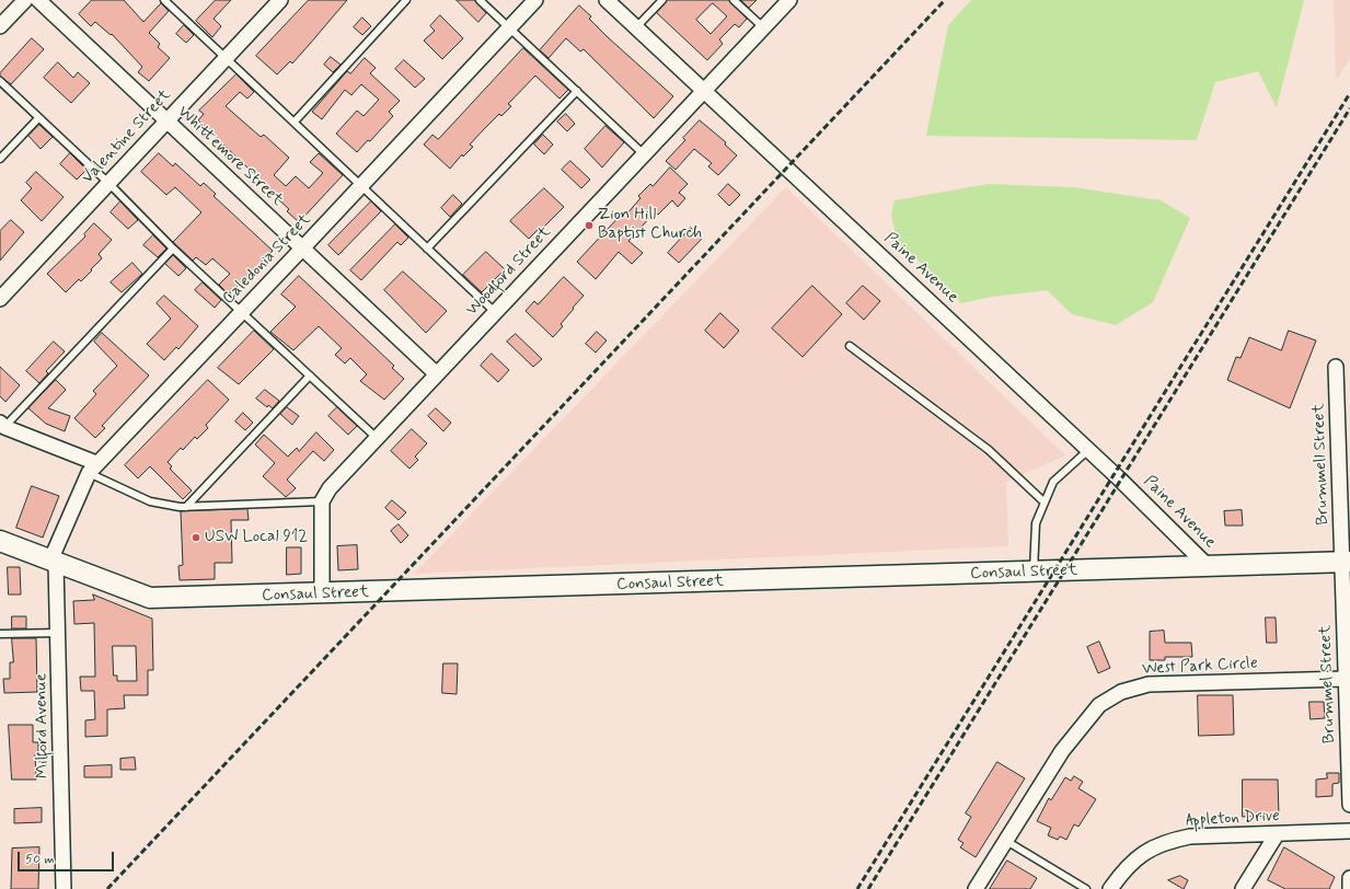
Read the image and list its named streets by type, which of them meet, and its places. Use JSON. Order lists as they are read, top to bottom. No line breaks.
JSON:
{"streets":{"street":["Valentine Street","Whittemore Street","Caledonia Street","Paine Avenue","Woodford Street","Brummell Street","Consaul Street","West Park Circle","Brummel Street","Milford Avenue","Appleton Drive"]},"crossings":[["Valentine Street","Whittemore Street"],["Whittemore Street","Caledonia Street"],["Whittemore Street","Woodford Street"],["Caledonia Street","Consaul Street"],["Caledonia Street","Milford Avenue"],["Paine Avenue","Woodford Street"],["Paine Avenue","Consaul Street"],["Brummell Street","Consaul Street"],["Brummell Street","Brummel Street"],["Consaul Street","Brummel Street"],["Consaul Street","Milford Avenue"],["West Park Circle","Brummel Street"]],"places":["Zion Hill Baptist Church","USW Local 912"],"scale_bar":"50 m"}
